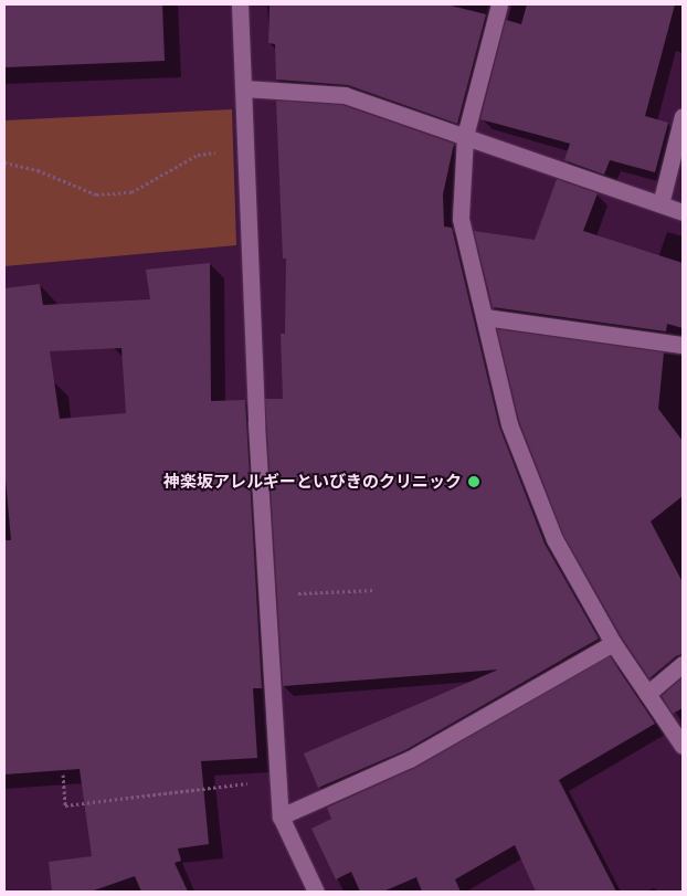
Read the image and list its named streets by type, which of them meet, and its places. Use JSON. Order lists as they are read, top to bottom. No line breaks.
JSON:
{"places":["神楽坂アレルギーといびきのクリニック"]}
